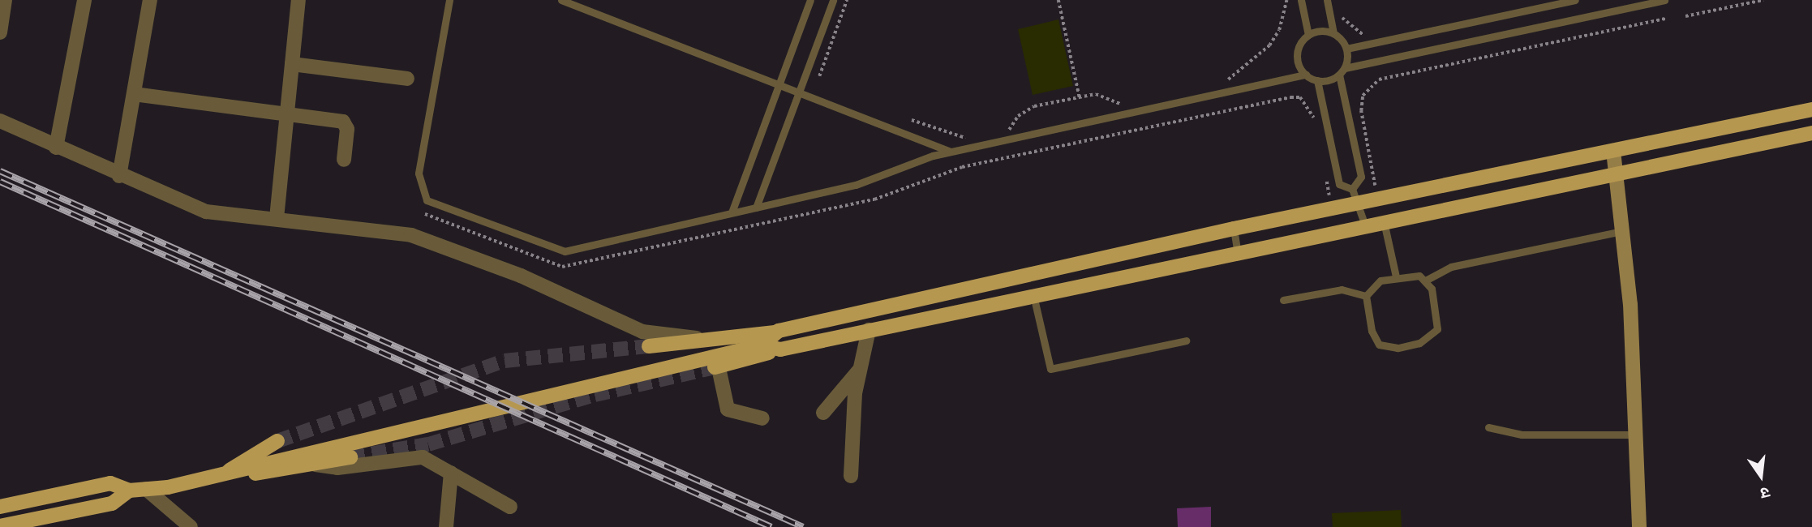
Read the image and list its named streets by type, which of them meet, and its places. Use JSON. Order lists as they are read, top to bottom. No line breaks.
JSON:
{"north":"bottom"}
